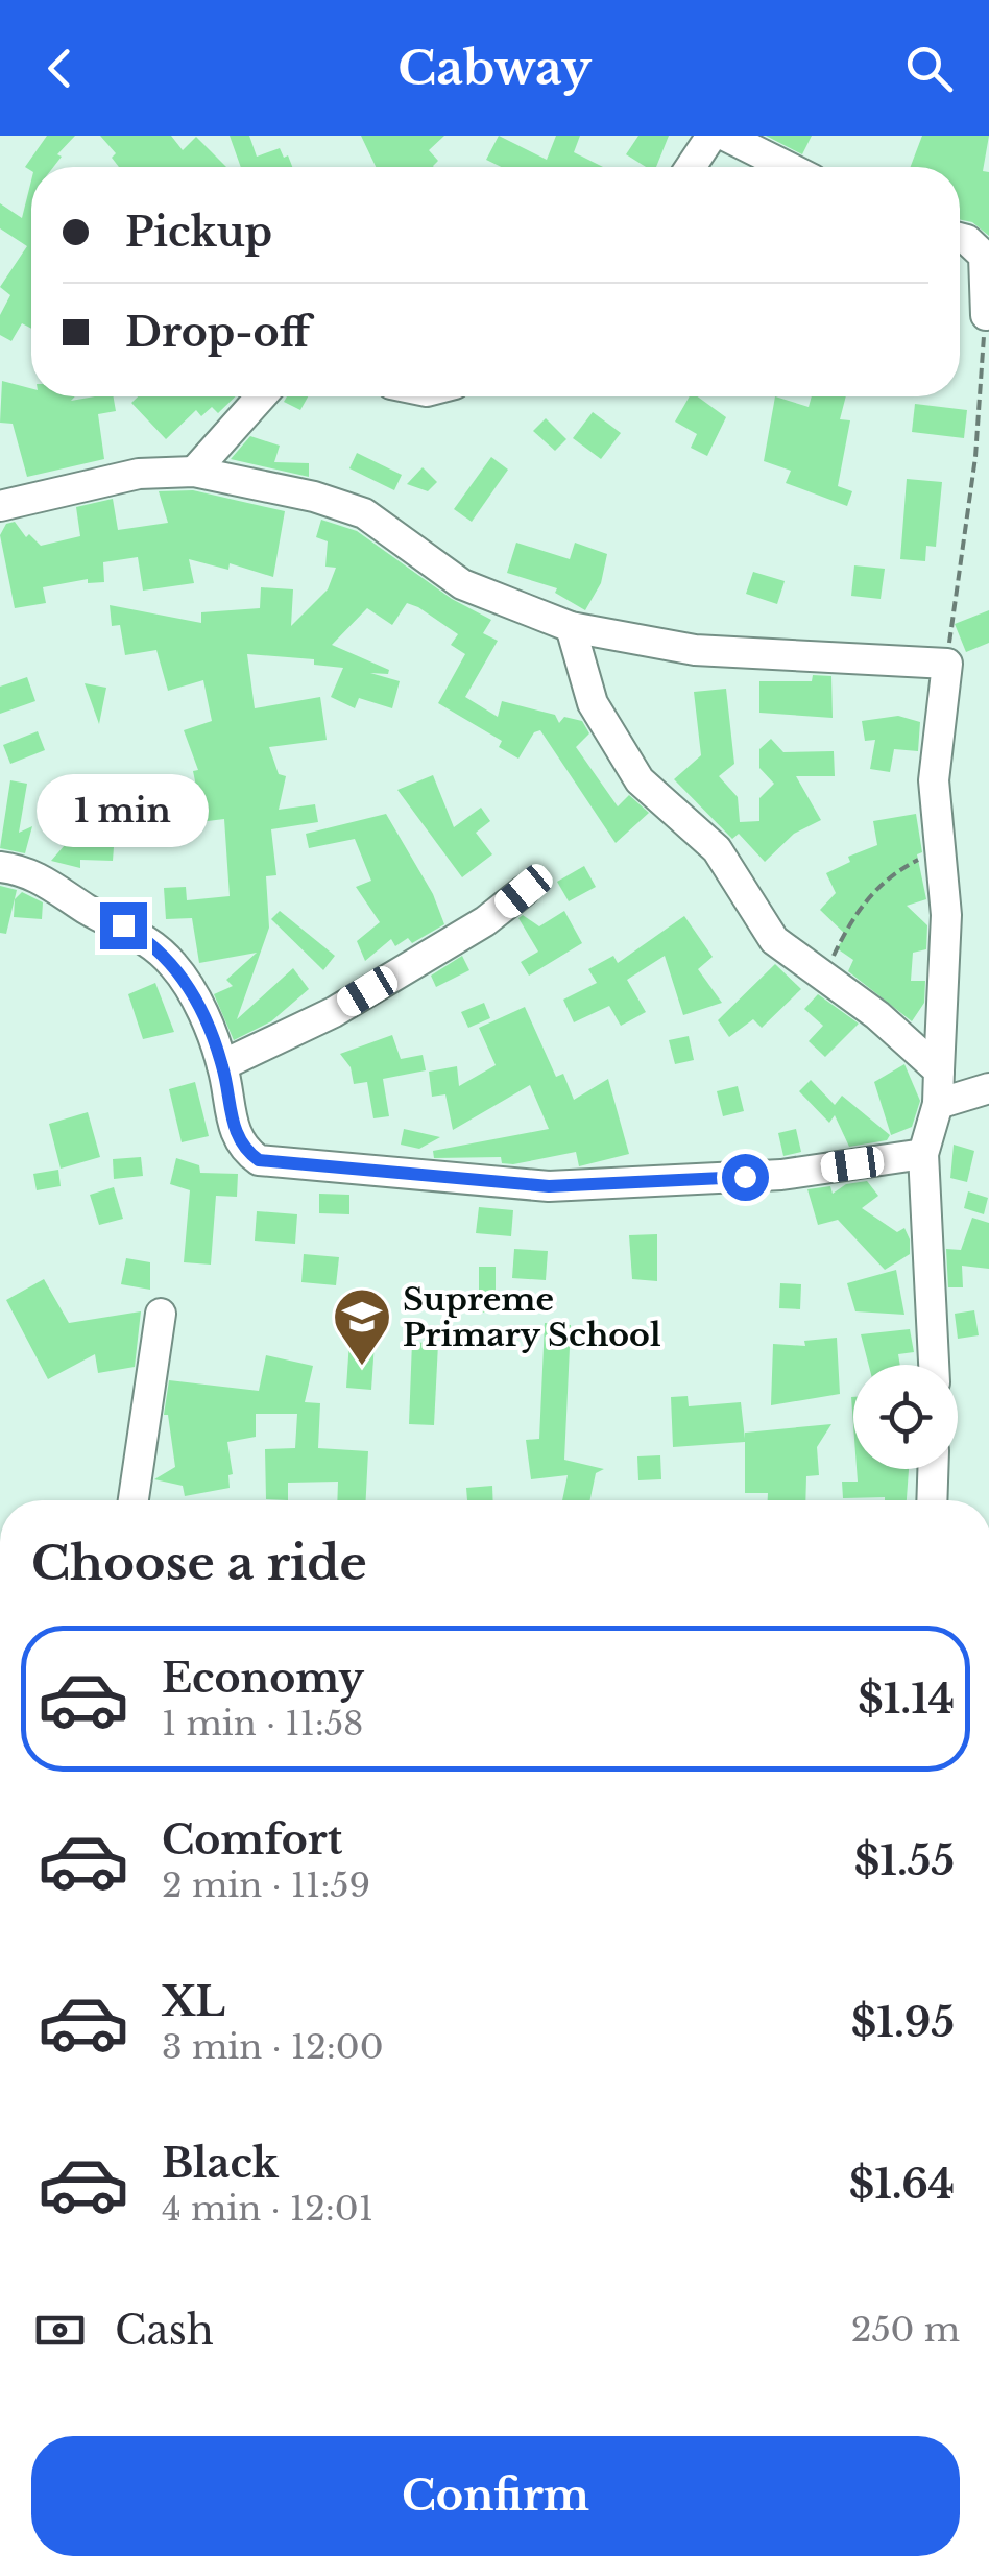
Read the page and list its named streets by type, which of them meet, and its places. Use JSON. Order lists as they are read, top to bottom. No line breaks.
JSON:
{"places":{"school or university":["Supreme Primary School"]},"page":{"header":"Cabway","banner":["Pickup","Drop-off"],"bubble":"1 min","heading":"Choose a ride","list":[{"name":"Economy","note":"1 min · 11:58","value":"$1.14"},{"name":"Comfort","note":"2 min · 11:59","value":"$1.55"},{"name":"XL","note":"3 min · 12:00","value":"$1.95"},{"name":"Black","note":"4 min · 12:01","value":"$1.64"}],"pay":["Cash","250 m"],"buttons":"Confirm"}}
